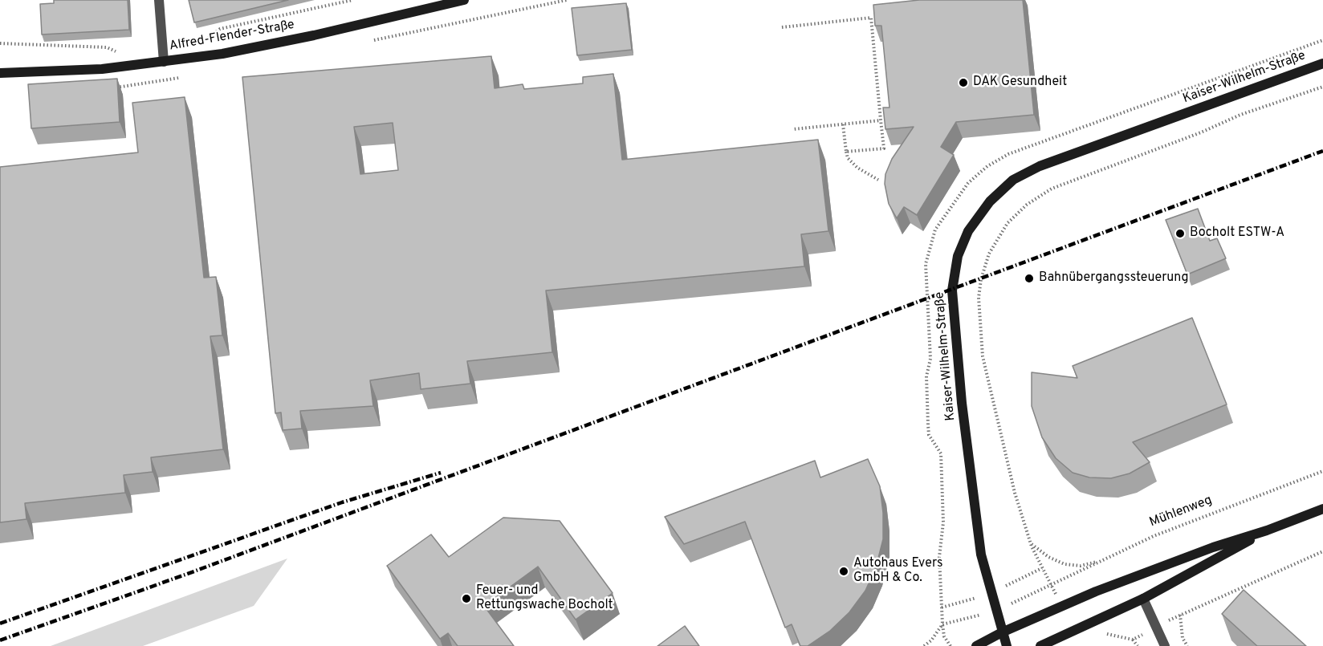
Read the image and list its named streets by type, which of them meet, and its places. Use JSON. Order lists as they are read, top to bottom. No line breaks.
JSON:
{"streets":{"main road":["Alfred-Flender-Straße","Kaiser-Wilhelm-Straße"],"path":["Mühlenweg"]},"places":["DAK Gesundheit","Bocholt ESTW-A","Bahnübergangssteuerung","Autohaus Evers GmbH & Co.","Feuer- und Rettungswache Bocholt"]}
